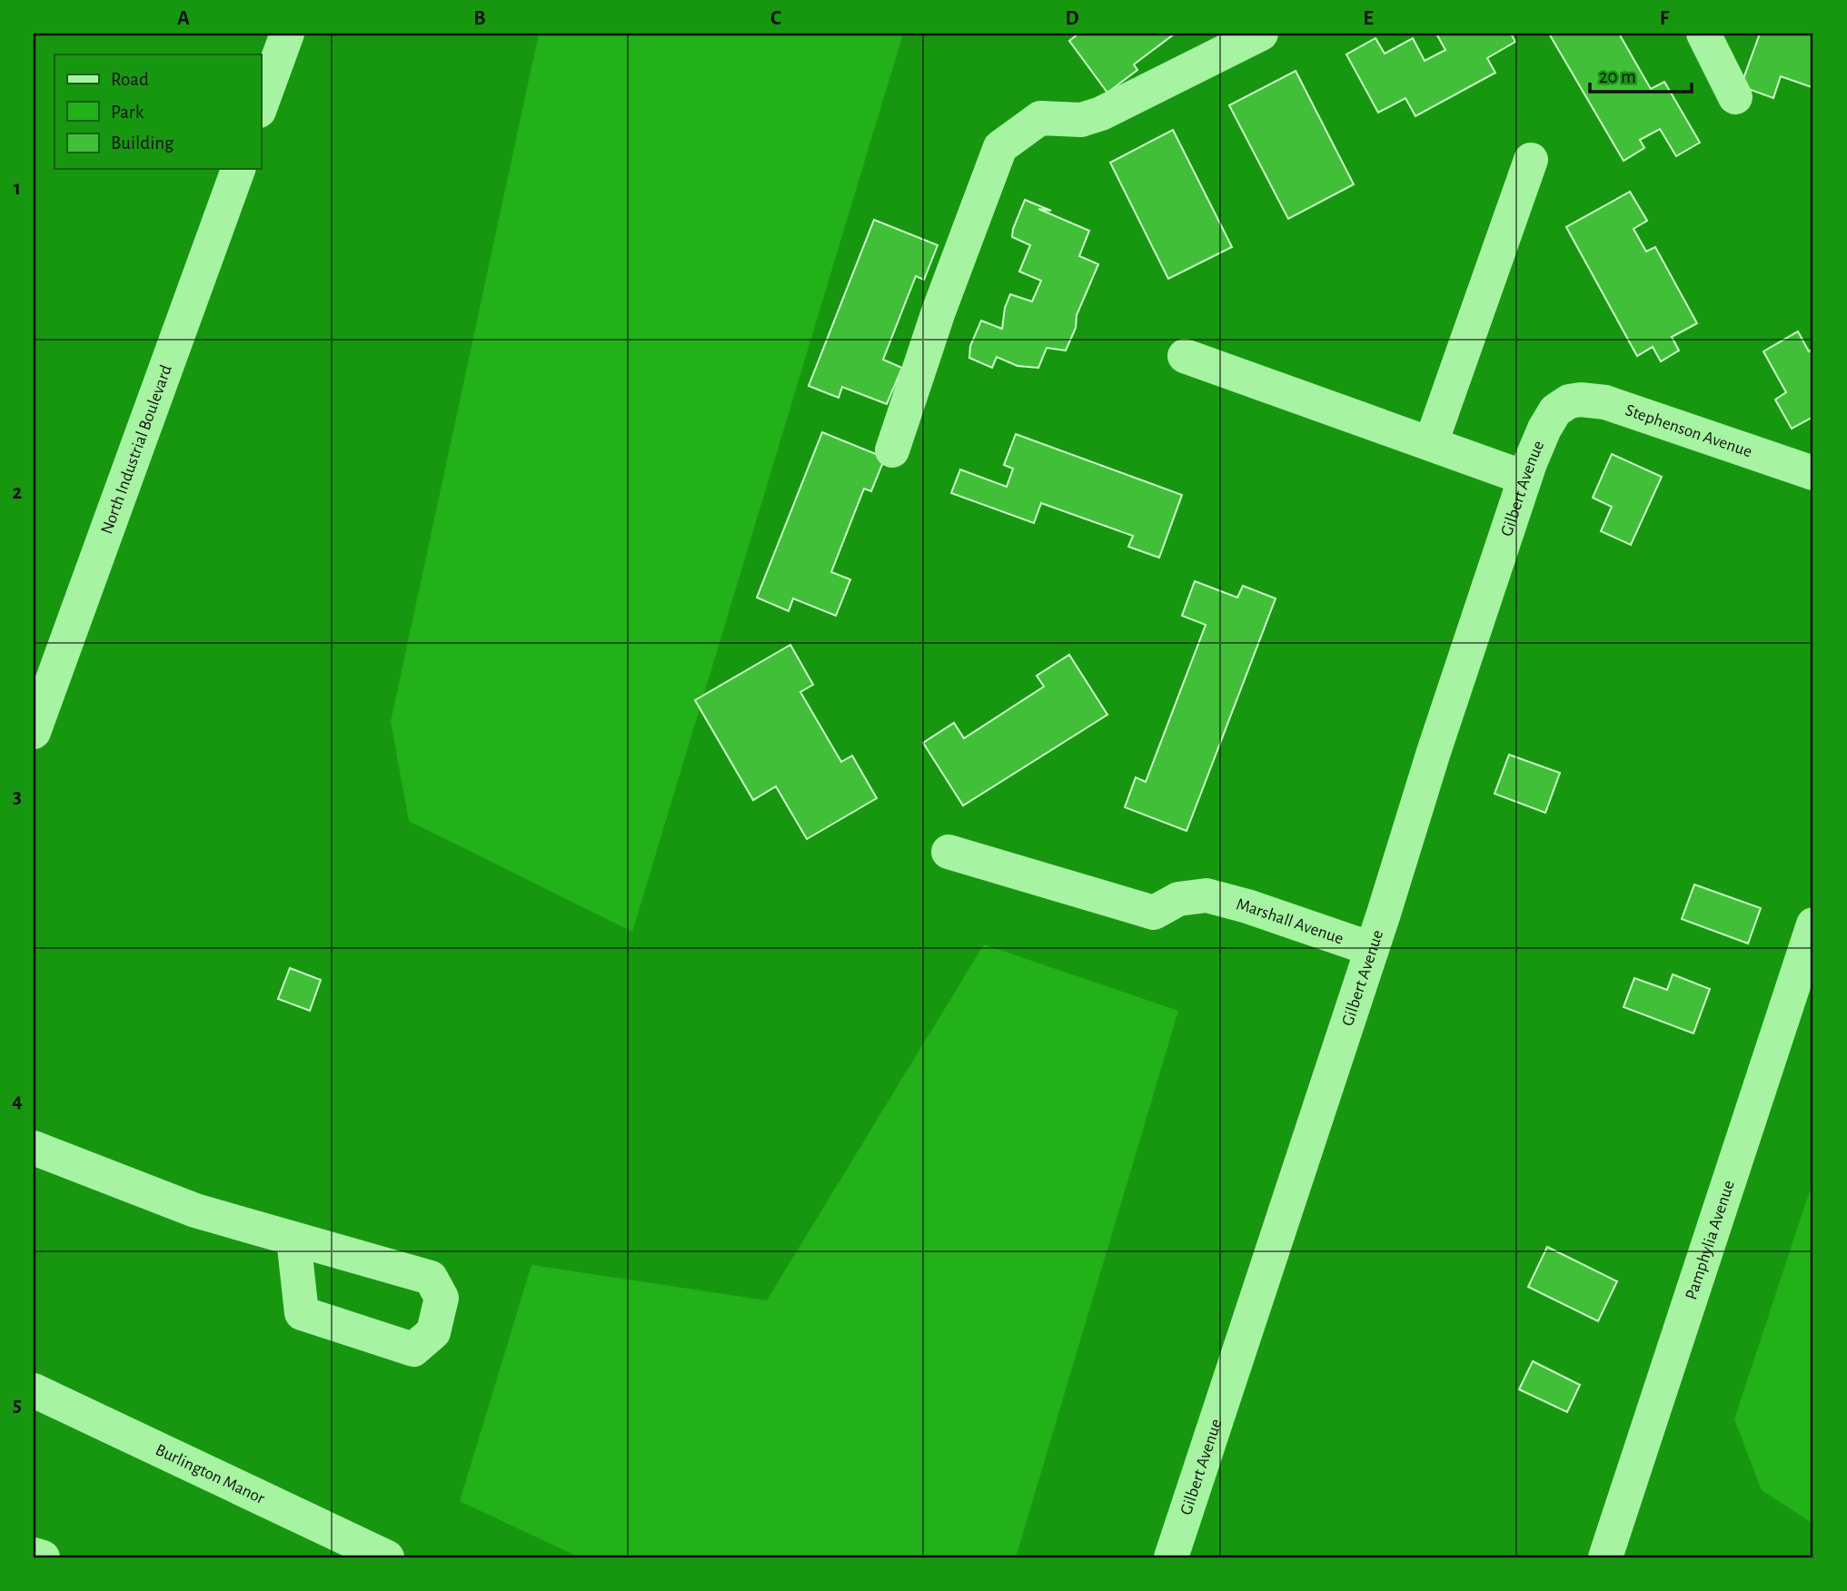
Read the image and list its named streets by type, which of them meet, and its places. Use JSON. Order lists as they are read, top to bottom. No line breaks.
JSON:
{"streets":{"street":["Stephenson Avenue","North Industrial Boulevard","Gilbert Avenue","Marshall Avenue","Pamphylia Avenue","Burlington Manor"]},"crossings":[["Stephenson Avenue","Gilbert Avenue"],["Gilbert Avenue","Marshall Avenue"]],"legend":["Road","Park","Building"],"scale_bar":"20 m","grid":{"columns":["A","B","C","D","E","F"],"rows":["1","2","3","4","5"]}}
